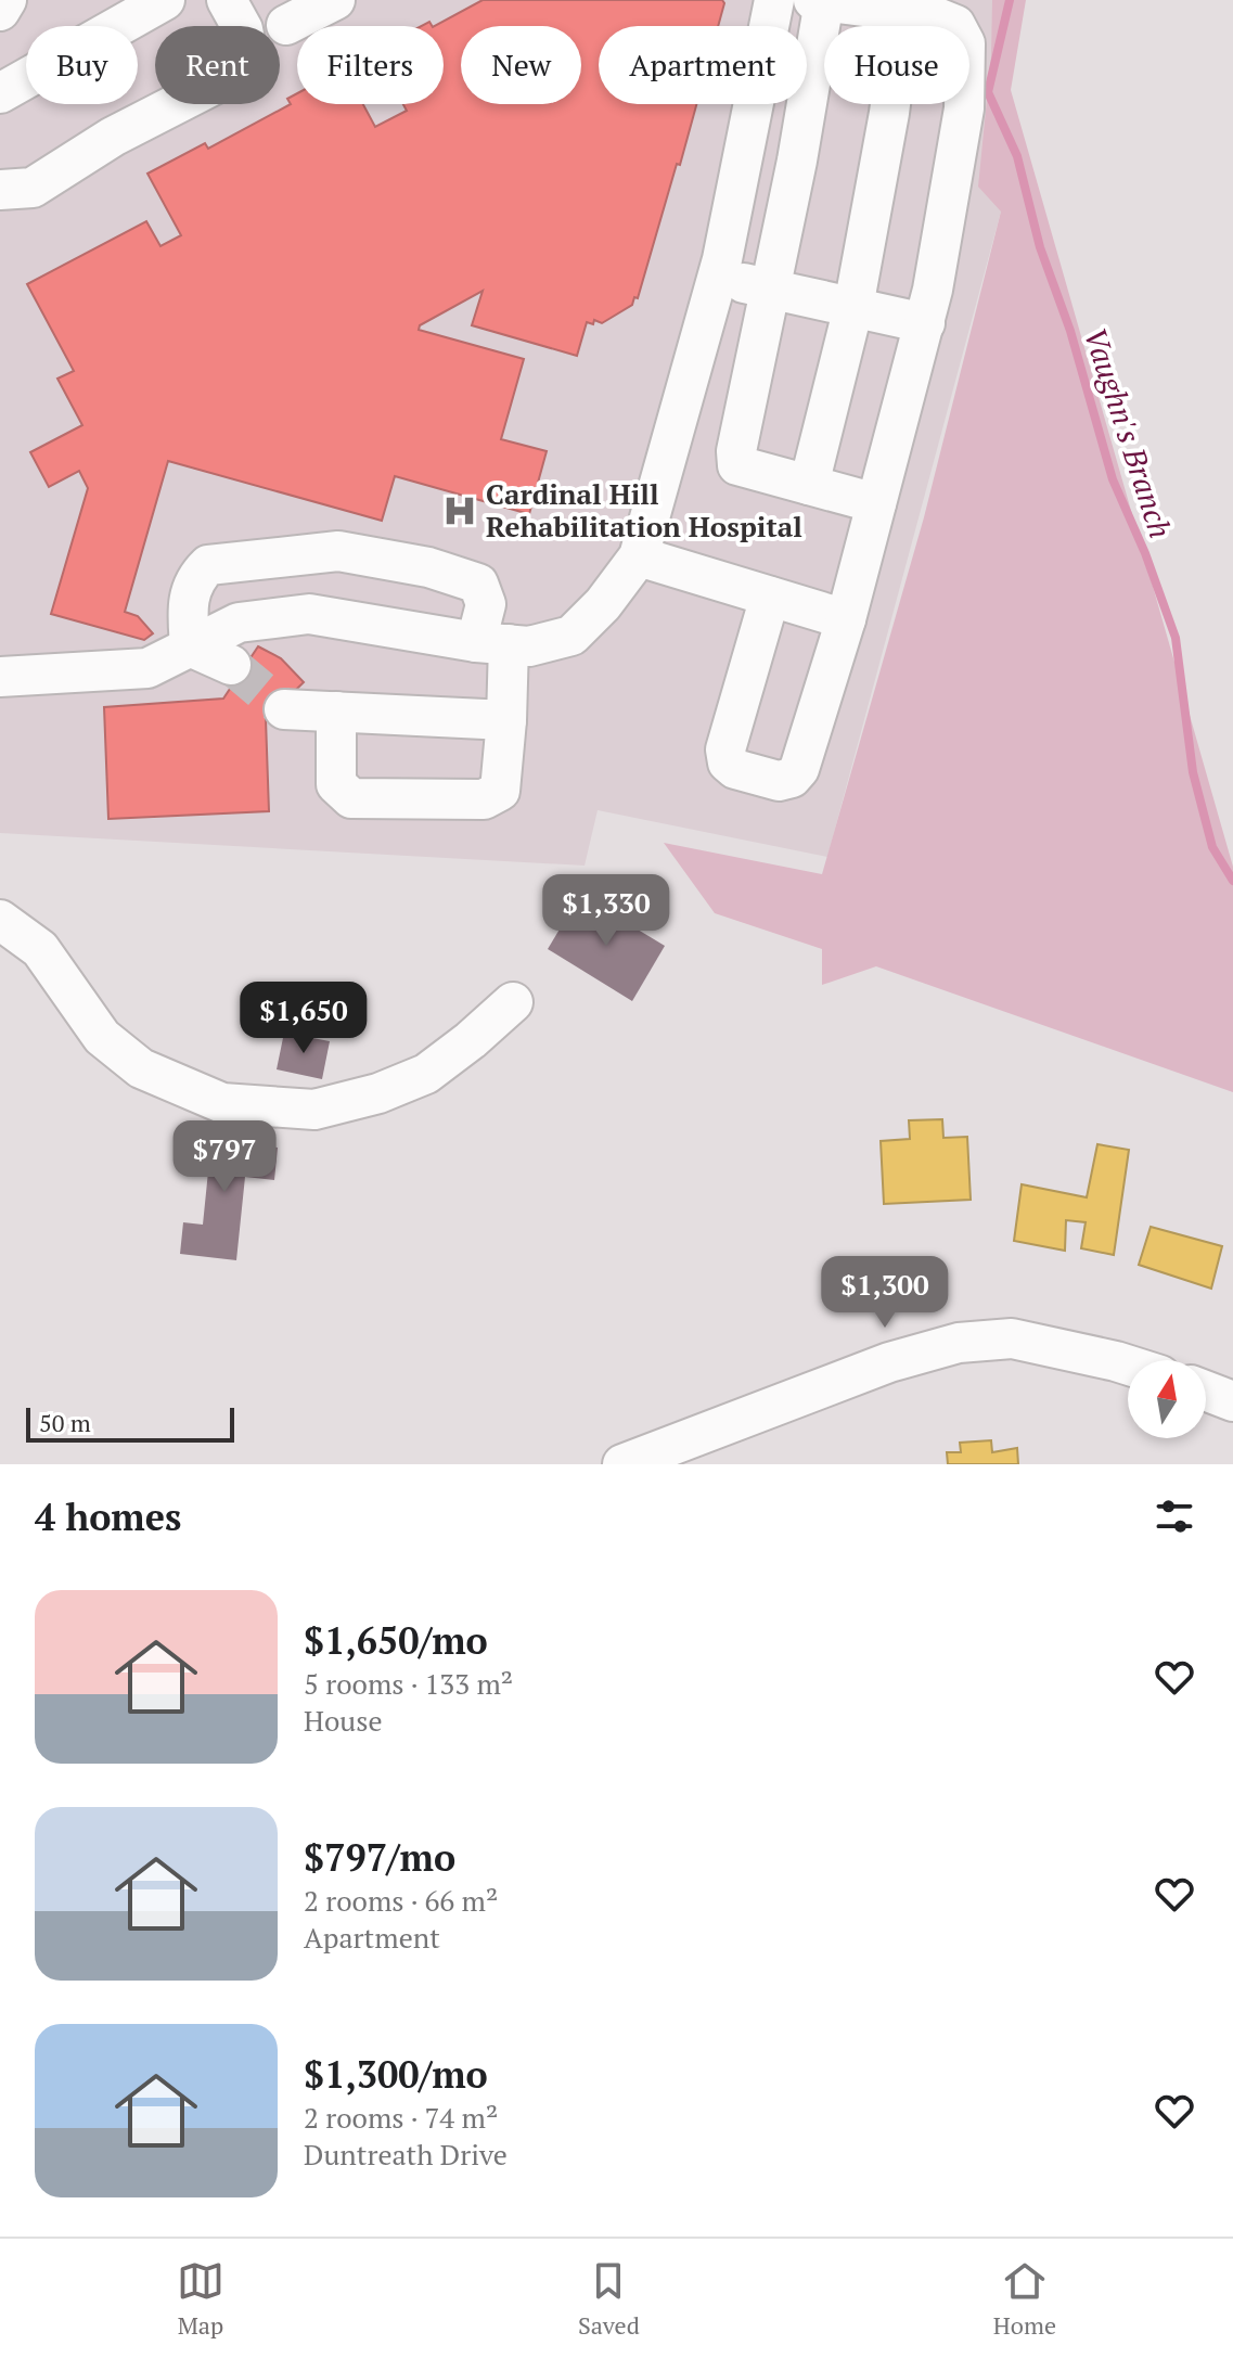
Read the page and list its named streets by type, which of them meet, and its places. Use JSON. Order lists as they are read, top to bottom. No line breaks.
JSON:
{"water":["Vaughn's Branch"],"places":{"hospital":["Cardinal Hill Rehabilitation Hospital"]},"scale_bar":"50 m","north":"top","page":{"chip":["Buy","Rent","Filters","New","Apartment","House"],"price":["$1,330","$1,650","$797","$1,300"],"scale":"50 m","heading":"4 homes","list":[{"name":"$1,650/mo","note":"5 rooms · 133 m² · House"},{"name":"$797/mo","note":"2 rooms · 66 m² · Apartment"},{"name":"$1,300/mo","note":"2 rooms · 74 m² · Duntreath Drive"}],"tabs":["Map","Saved","Home"]}}
